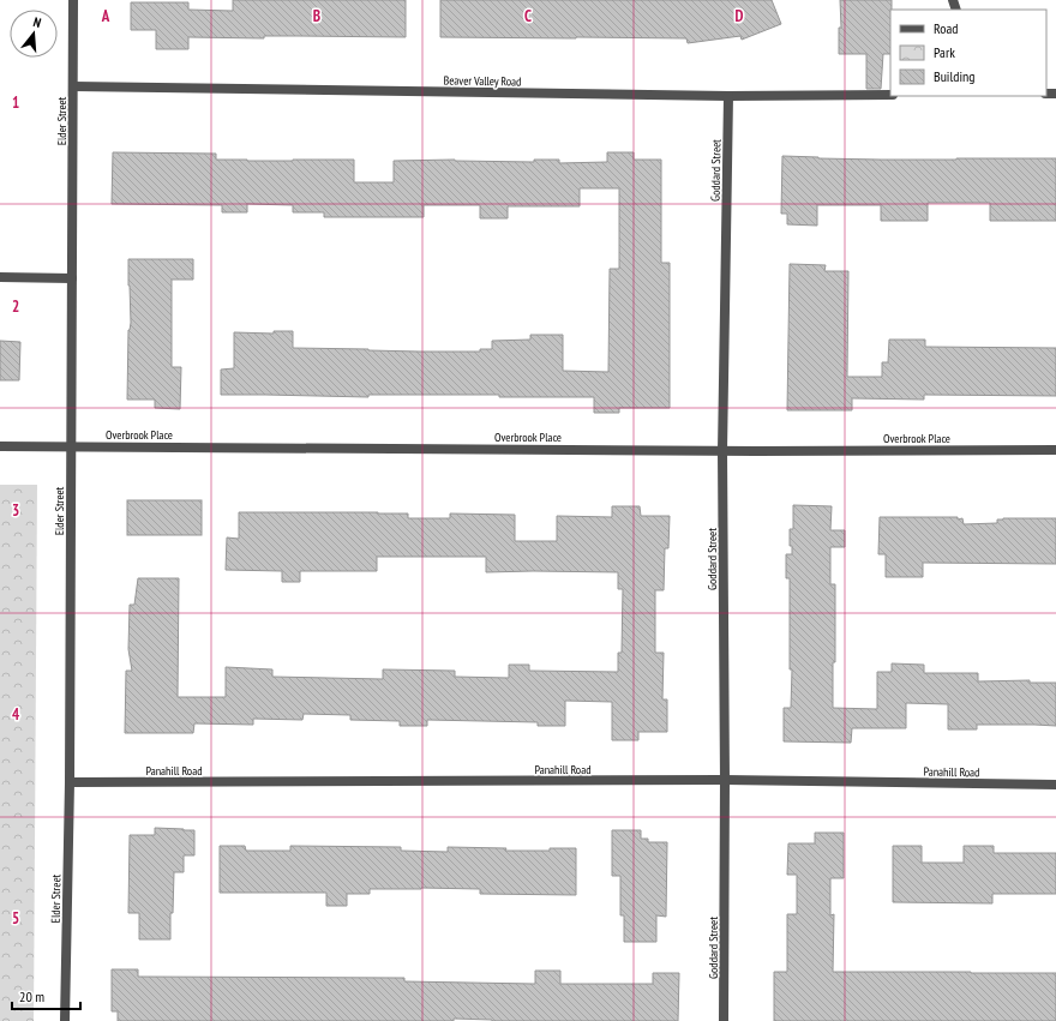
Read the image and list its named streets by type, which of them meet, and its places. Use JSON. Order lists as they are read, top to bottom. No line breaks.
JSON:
{"streets":{"street":["Beaver Valley Road","Elder Street","Goddard Street","Overbrook Place","Panahill Road"]},"crossings":[["Beaver Valley Road","Elder Street"],["Beaver Valley Road","Goddard Street"],["Elder Street","Overbrook Place"],["Elder Street","Panahill Road"],["Goddard Street","Overbrook Place"],["Goddard Street","Panahill Road"]],"legend":["Road","Park","Building"],"scale_bar":"20 m","north":"top","grid":{"columns":["A","B","C","D"],"rows":["1","2","3","4","5"]}}
